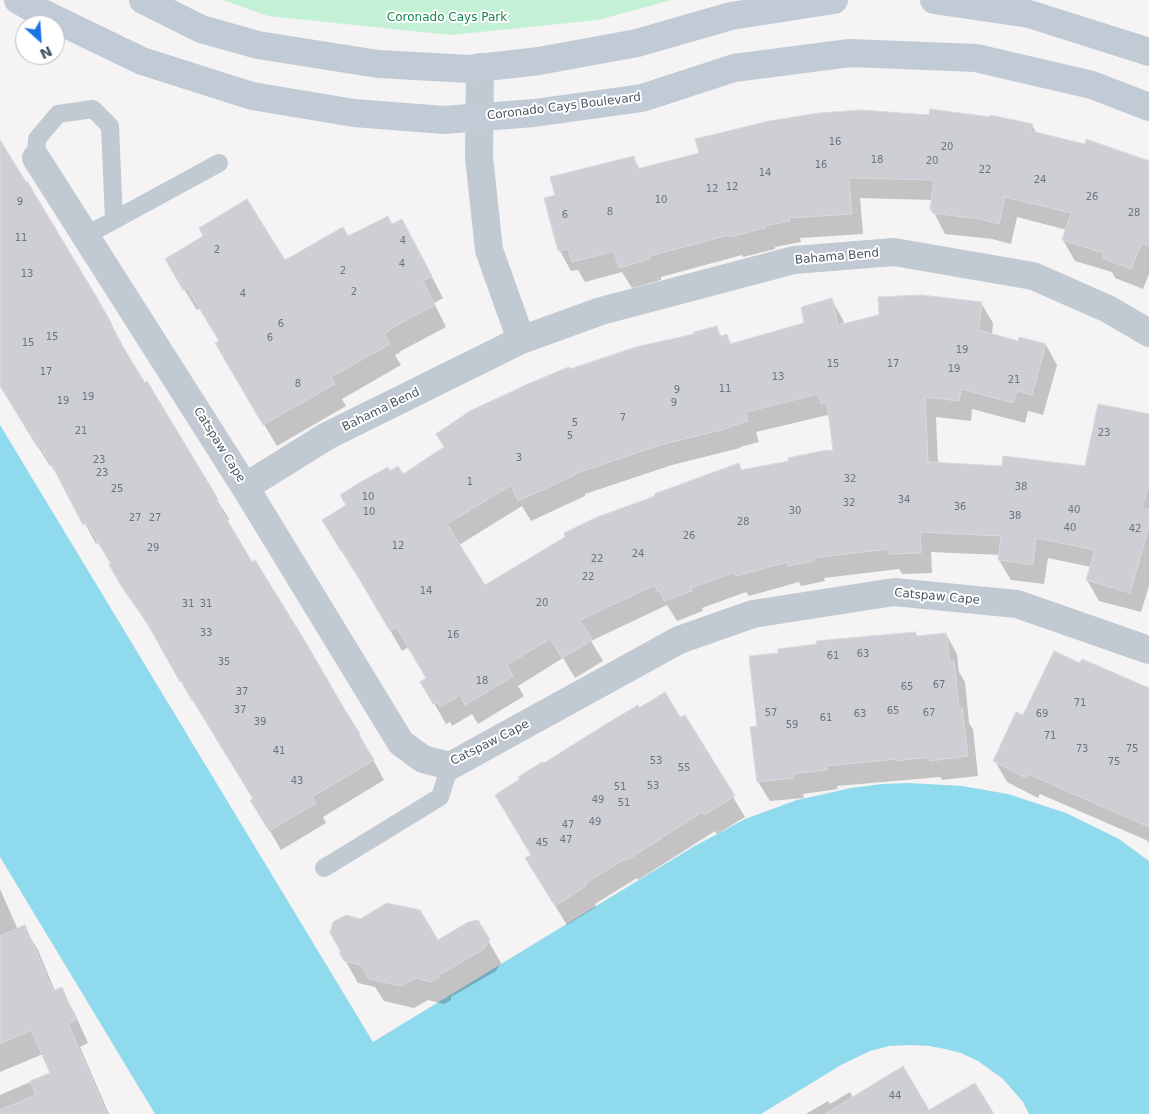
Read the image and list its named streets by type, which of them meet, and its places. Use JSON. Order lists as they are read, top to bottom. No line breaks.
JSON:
{"streets":{"street":["Coronado Cays Boulevard","Bahama Bend","Catspaw Cape"]},"crossings":[["Bahama Bend","Catspaw Cape"]],"parks":["Coronado Cays Park"],"house_numbers":["16","20","18","20","16","22","14","24","12","12","26","10","9","8","28","6","11","4","2","4","2","13","2","4","6","15","6","15","19","15","17","19","17","13","21","8","11","9","19","19","9","7","5","21","23","5","3","23","23","32","1","38","25","10","34","32","36","40","30","10","38","27","27","28","40","42","26","12","29","24","22","22","14","20","31","31","33","16","63","61","35","18","67","65","37","71","37","65","57","67","63","69","61","39","59","71","73","75","41","53","75","55","43","53","51","49","51","49","47","47","45","44"],"north":"bottom right"}
